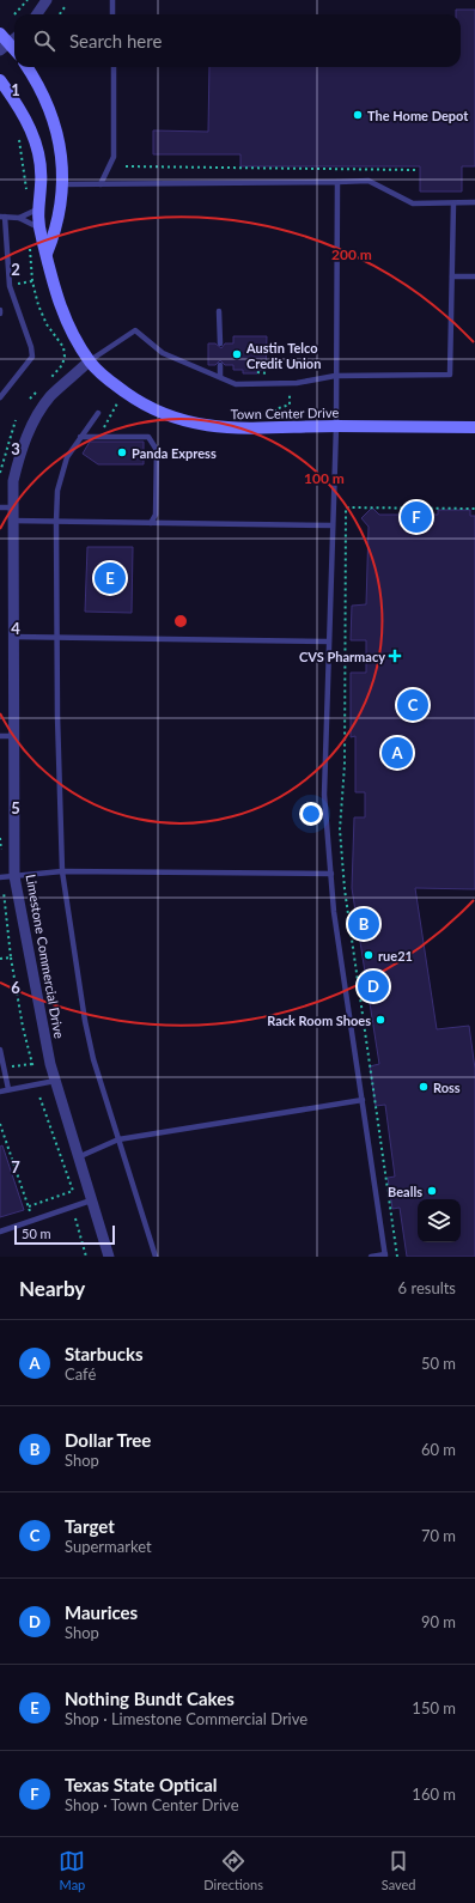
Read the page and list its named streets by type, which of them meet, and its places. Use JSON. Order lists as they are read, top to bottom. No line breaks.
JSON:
{"streets":{"street":["Town Center Drive","Limestone Commercial Drive"]},"crossings":[["Town Center Drive","Limestone Commercial Drive"]],"places":{"other":["The Home Depot","Austin Telco Credit Union","Panda Express","rue21","Rack Room Shoes","Ross","Bealls"],"health":["CVS Pharmacy"]},"scale_bar":"50 m","page":{"search":"Search here","pins":["F","E","C","A","B","D"],"scale":"50 m","heading":["Nearby","6 results"],"list":[{"mark":"A","name":"Starbucks","note":"Café","value":"50 m"},{"mark":"B","name":"Dollar Tree","note":"Shop","value":"60 m"},{"mark":"C","name":"Target","note":"Supermarket","value":"70 m"},{"mark":"D","name":"Maurices","note":"Shop","value":"90 m"},{"mark":"E","name":"Nothing Bundt Cakes","note":"Shop · Limestone Commercial Drive","value":"150 m"},{"mark":"F","name":"Texas State Optical","note":"Shop · Town Center Drive","value":"160 m"}],"nav":["Map","Directions","Saved"]},"grid":{"rows":["1","2","3","4","5","6","7"]},"rings":["200 m","100 m"]}
